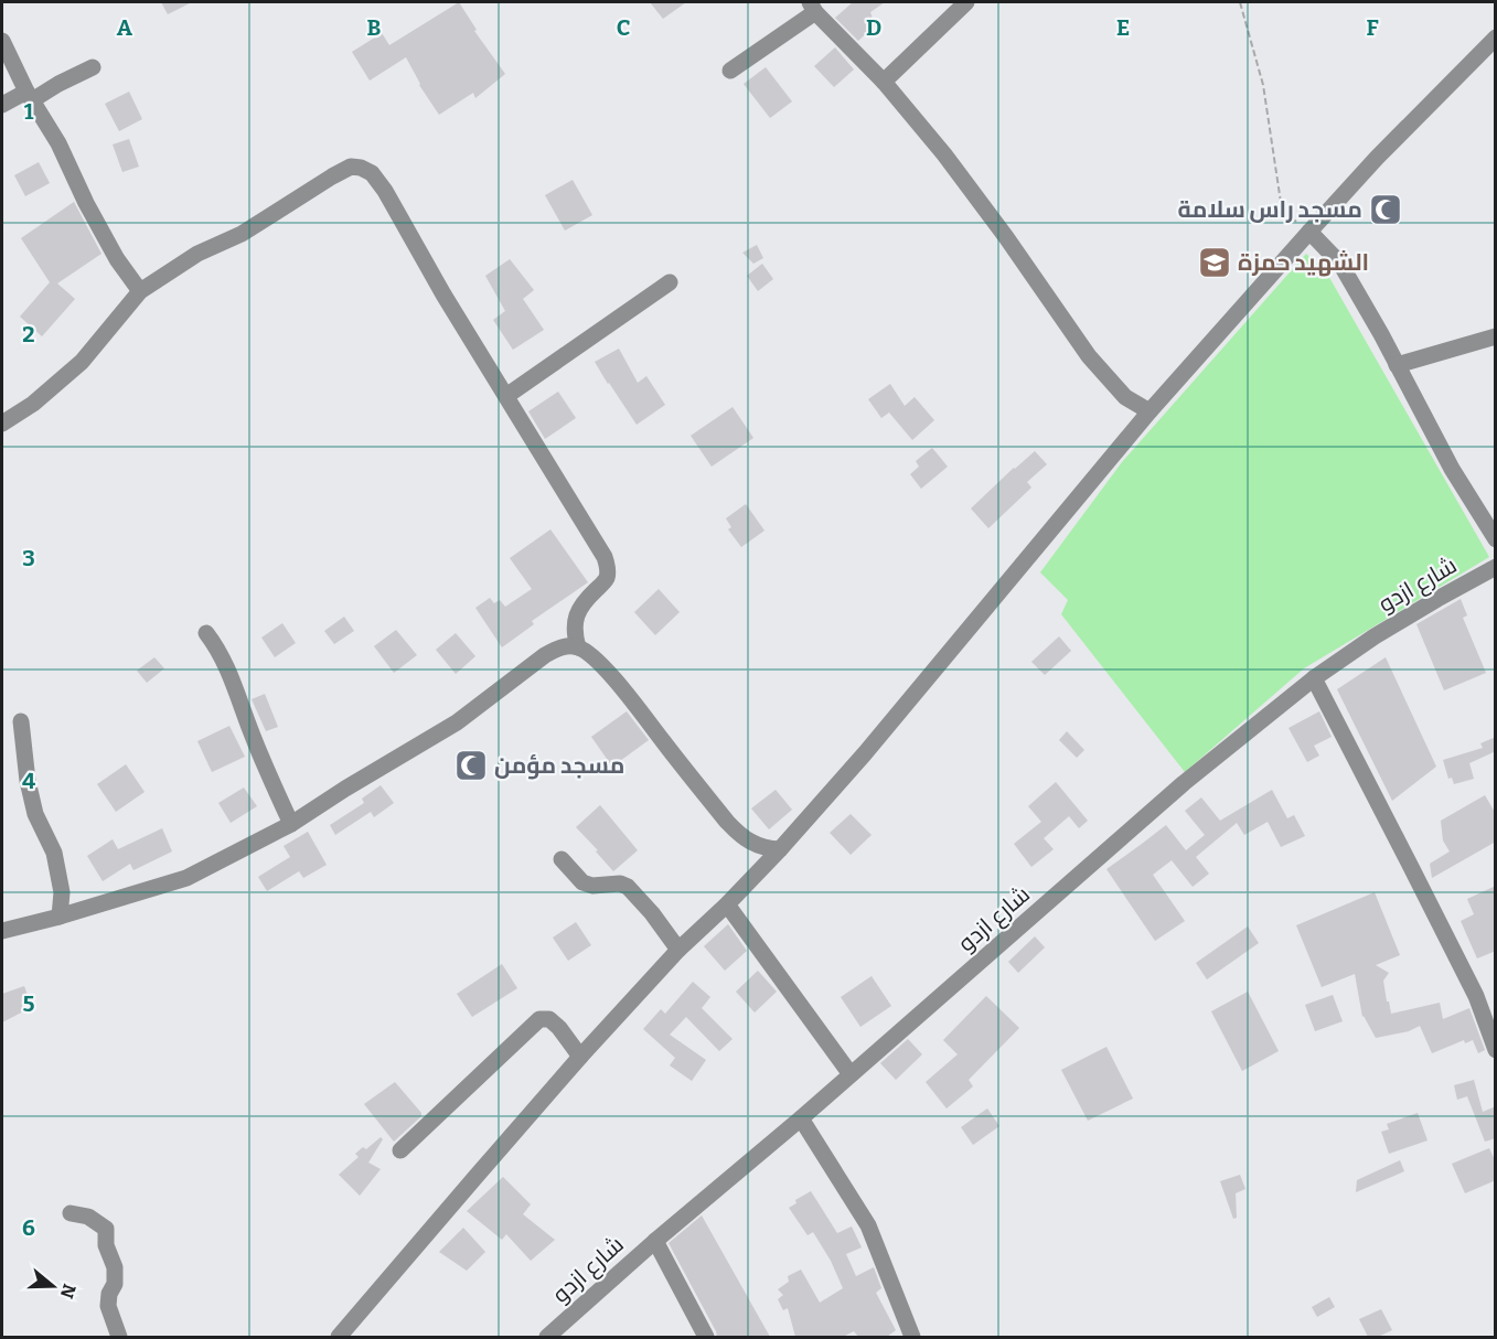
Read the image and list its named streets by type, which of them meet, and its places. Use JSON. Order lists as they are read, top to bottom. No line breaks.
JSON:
{"streets":{"street":["شارع ازدو"]},"places":{"mosque":["مسجد راس سلامة","مسجد مؤمن"],"school or university":["الشهيد حمزة"]},"north":"right","grid":{"columns":["A","B","C","D","E","F"],"rows":["1","2","3","4","5","6"]}}
